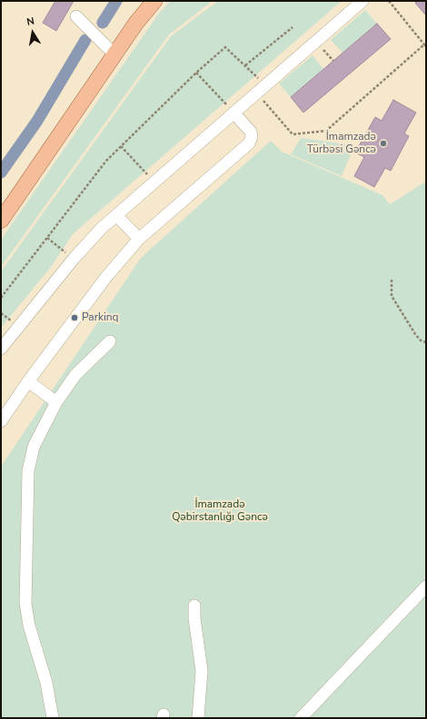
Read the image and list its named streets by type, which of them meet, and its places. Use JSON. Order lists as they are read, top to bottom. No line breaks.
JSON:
{"parks":["İmamzadə Qəbirstanlığı Gəncə"],"places":["İmamzadə Türbəsi Gəncə","Parkinq"],"north":"top"}
